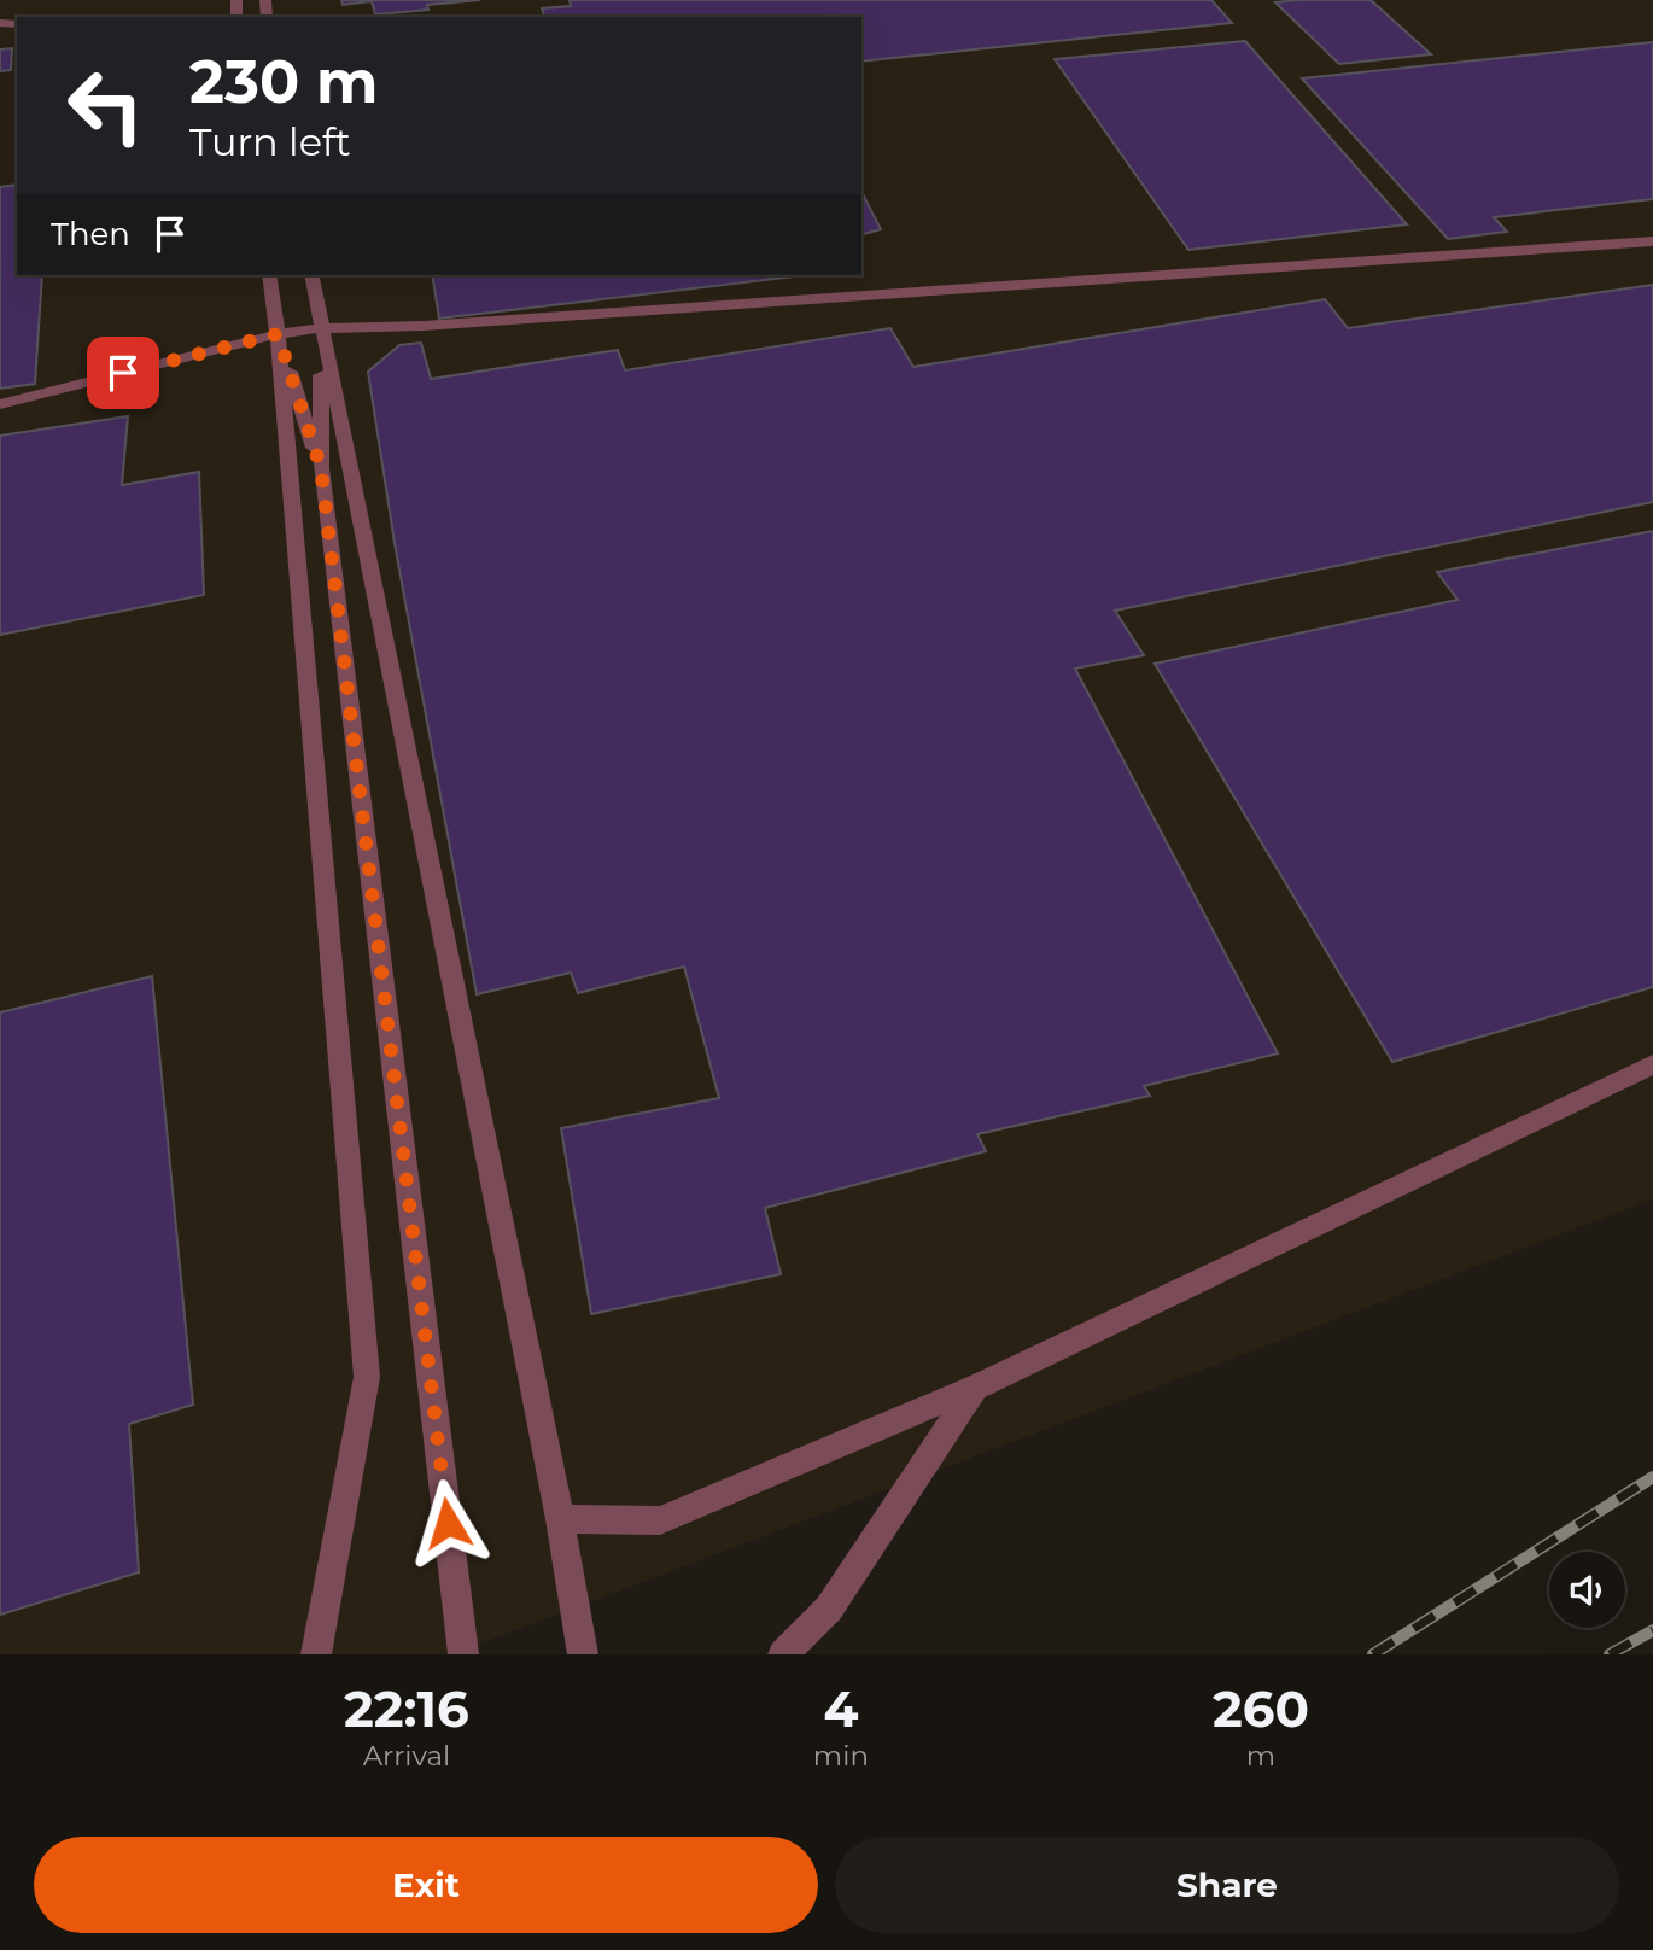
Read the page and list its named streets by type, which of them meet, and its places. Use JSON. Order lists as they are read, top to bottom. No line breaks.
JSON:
{"page":{"turn":["230 m","Turn left"],"then":"Then","eta":["22:16","Arrival","4","min","260","m"],"buttons":["Exit","Share"]}}
